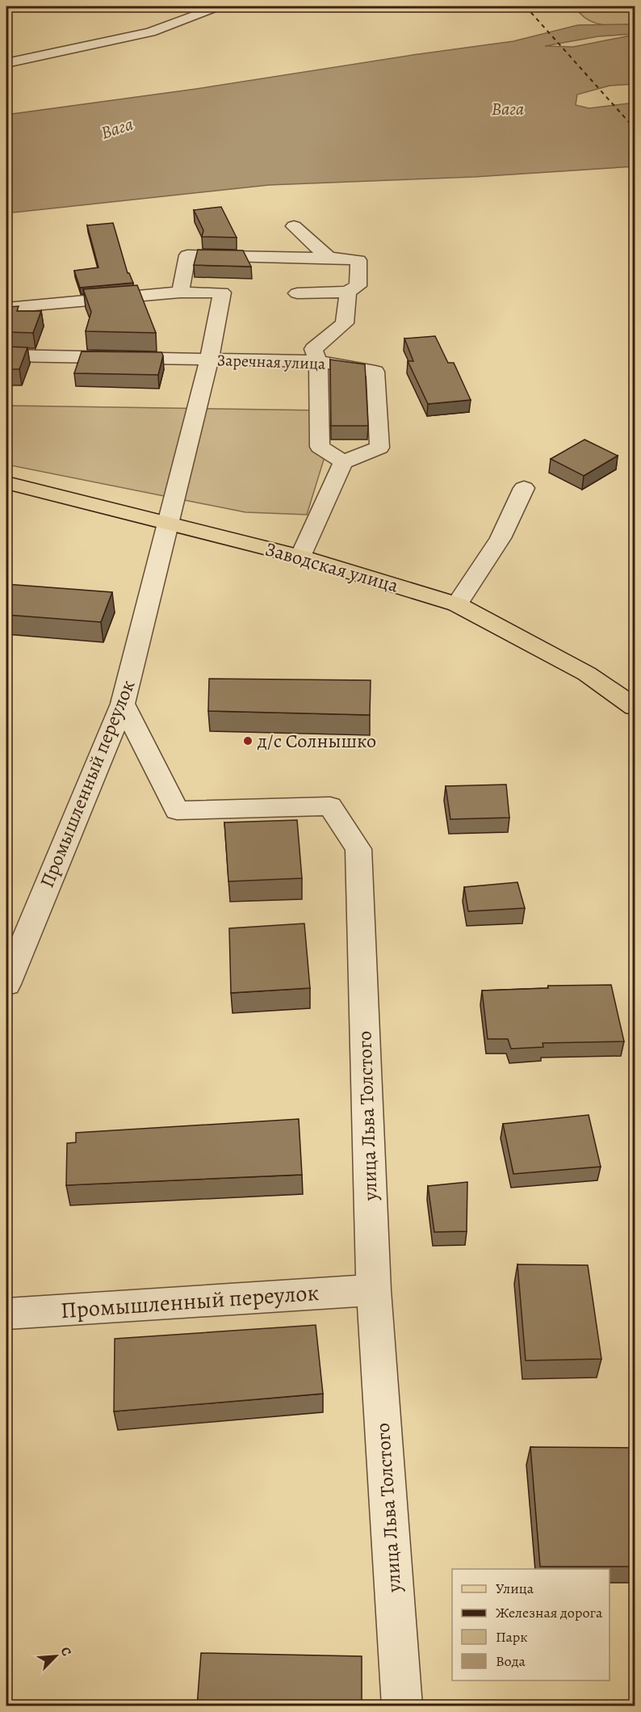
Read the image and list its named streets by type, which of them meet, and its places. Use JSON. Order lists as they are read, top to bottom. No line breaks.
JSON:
{"streets":{"main road":["Заводская улица"],"street":["Заречная улица","Промышленный переулок","улица Льва Толстого"]},"crossings":[["Заречная улица","Промышленный переулок"],["Заводская улица","Промышленный переулок"],["Промышленный переулок","улица Льва Толстого"]],"water":["Вага"],"places":["д/с Солнышко"],"legend":["Улица","Железная дорога","Парк","Вода"],"north":"top right"}
